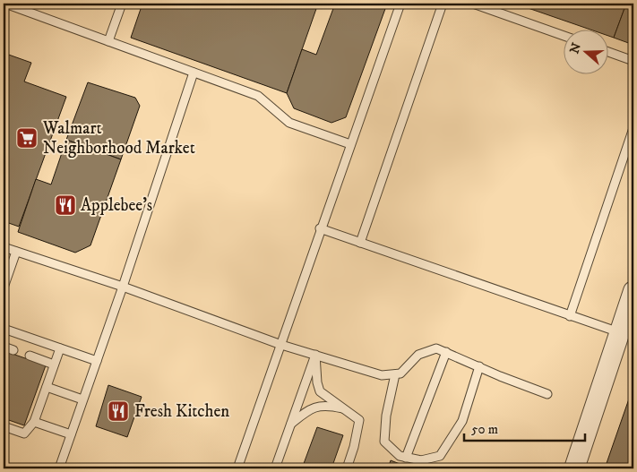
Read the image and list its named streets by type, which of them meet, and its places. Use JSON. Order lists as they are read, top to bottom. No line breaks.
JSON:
{"places":{"supermarket":["Walmart Neighborhood Market"],"restaurant":["Applebee's","Fresh Kitchen"]},"scale_bar":"50 m","north":"left"}
